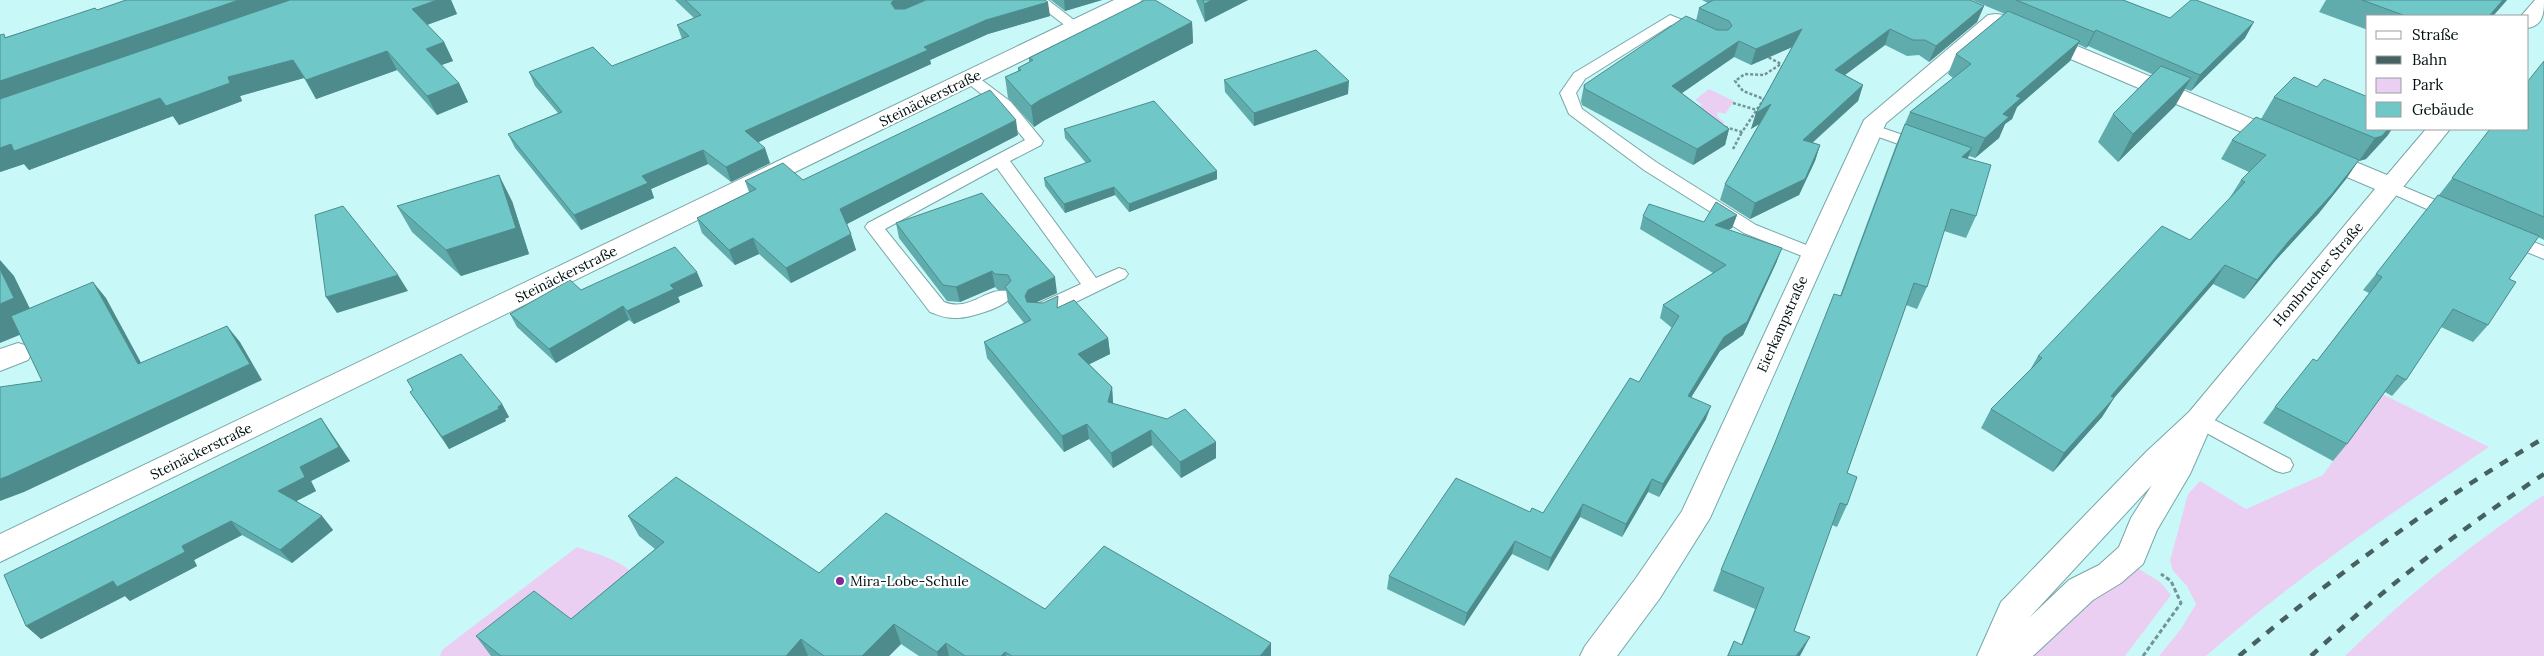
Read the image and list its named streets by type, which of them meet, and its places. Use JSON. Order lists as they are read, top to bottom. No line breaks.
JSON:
{"streets":{"street":["Steinäckerstraße","Hombrucher Straße","Eierkampstraße"]},"crossings":[["Hombrucher Straße","Eierkampstraße"]],"places":["Mira-Lobe-Schule"],"legend":["Straße","Bahn","Park","Gebäude"]}
